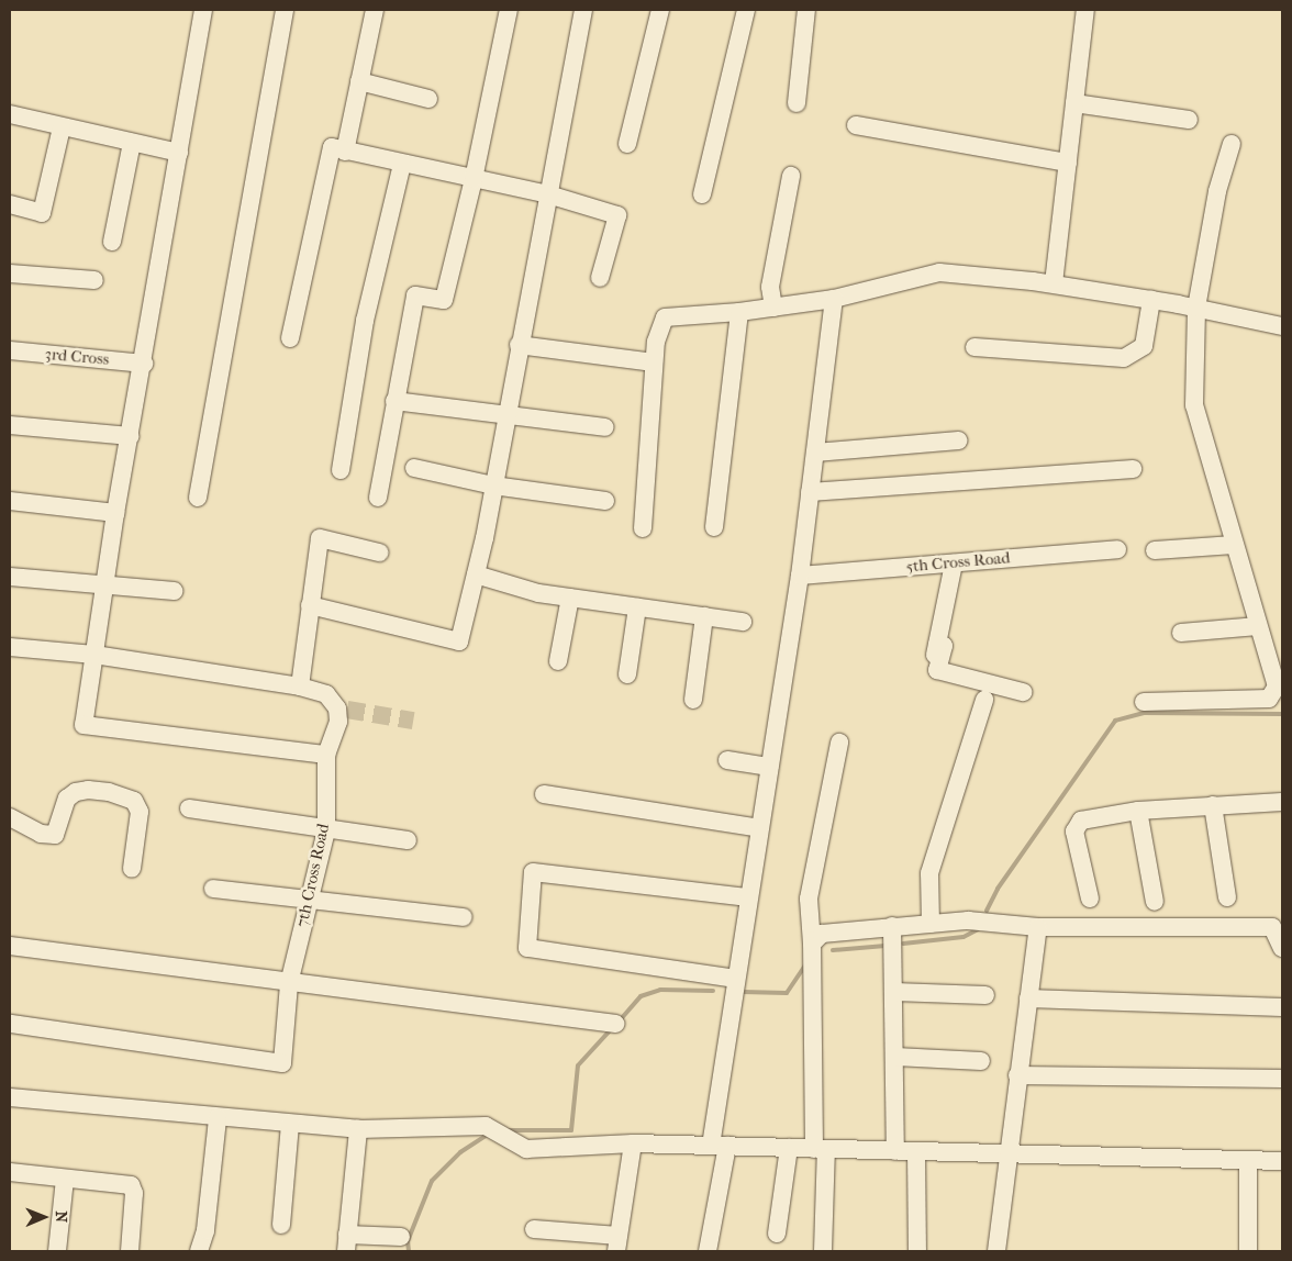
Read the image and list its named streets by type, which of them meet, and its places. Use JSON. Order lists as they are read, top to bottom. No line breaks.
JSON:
{"streets":{"street":["3rd Cross","5th Cross Road","7th Cross Road"]},"north":"right"}
